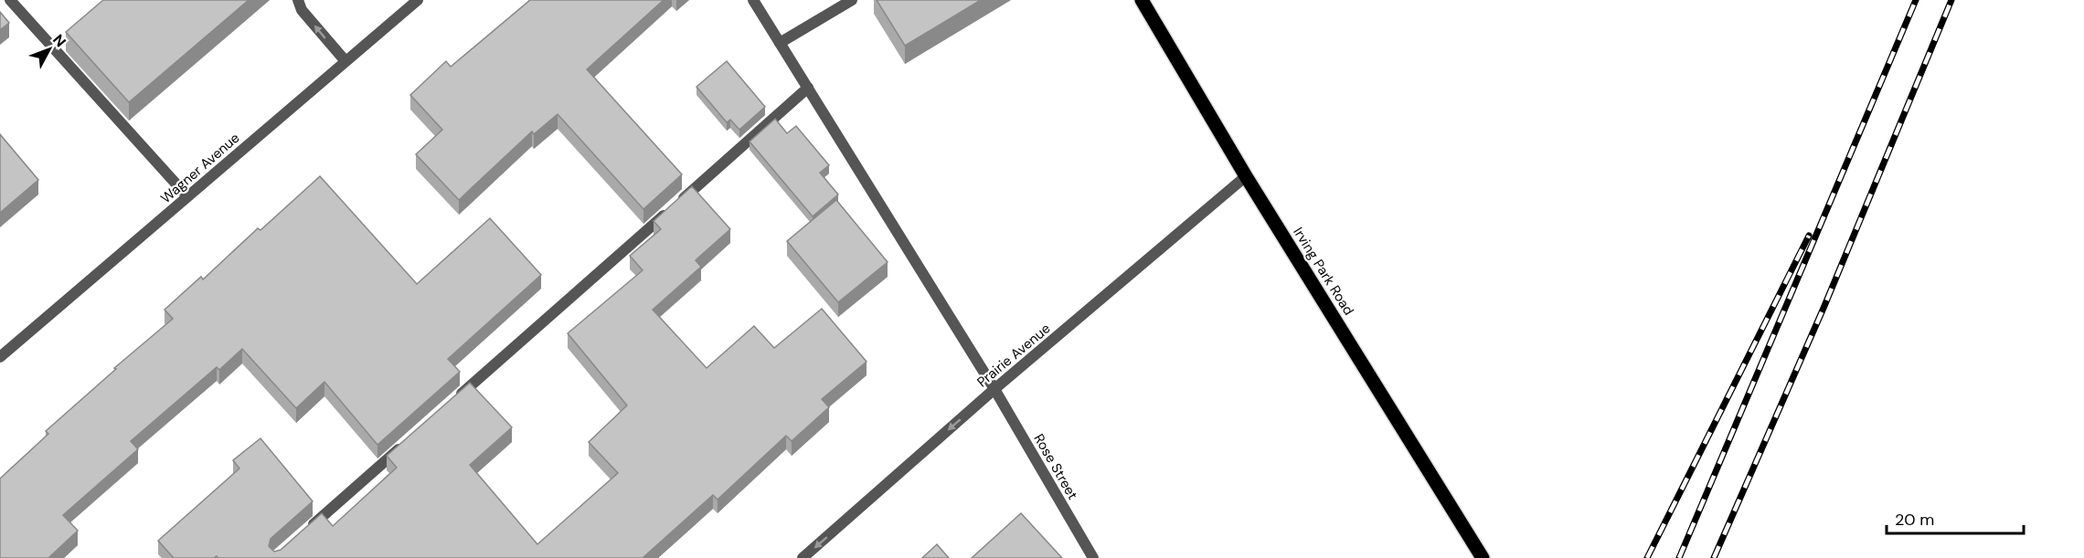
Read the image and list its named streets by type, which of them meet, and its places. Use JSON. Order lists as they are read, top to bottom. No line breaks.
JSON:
{"streets":{"main road":["Irving Park Road"],"street":["Wagner Avenue","Prairie Avenue","Rose Street"]},"crossings":[["Irving Park Road","Prairie Avenue"],["Prairie Avenue","Rose Street"]],"one_way":["Prairie Avenue"],"scale_bar":"20 m","north":"top right"}
